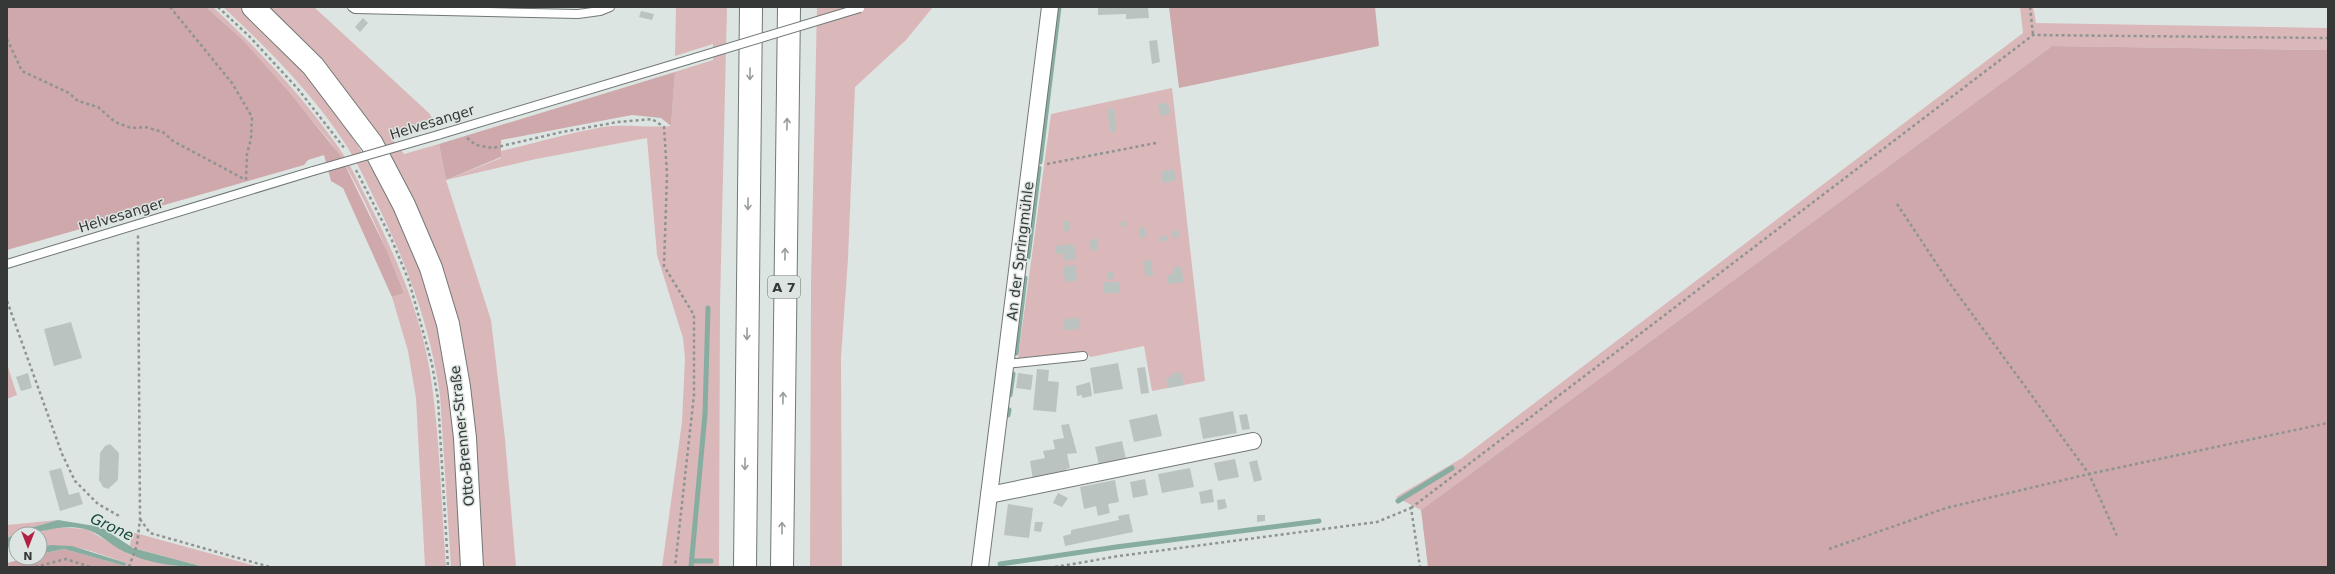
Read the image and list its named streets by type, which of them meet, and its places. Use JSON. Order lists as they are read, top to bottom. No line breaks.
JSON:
{"streets":{"main road":["A 7","Otto-Brenner-Straße"],"street":["An der Springmühle"],"lane":["Helvesanger"]},"water":["Grone"],"north":"bottom"}
